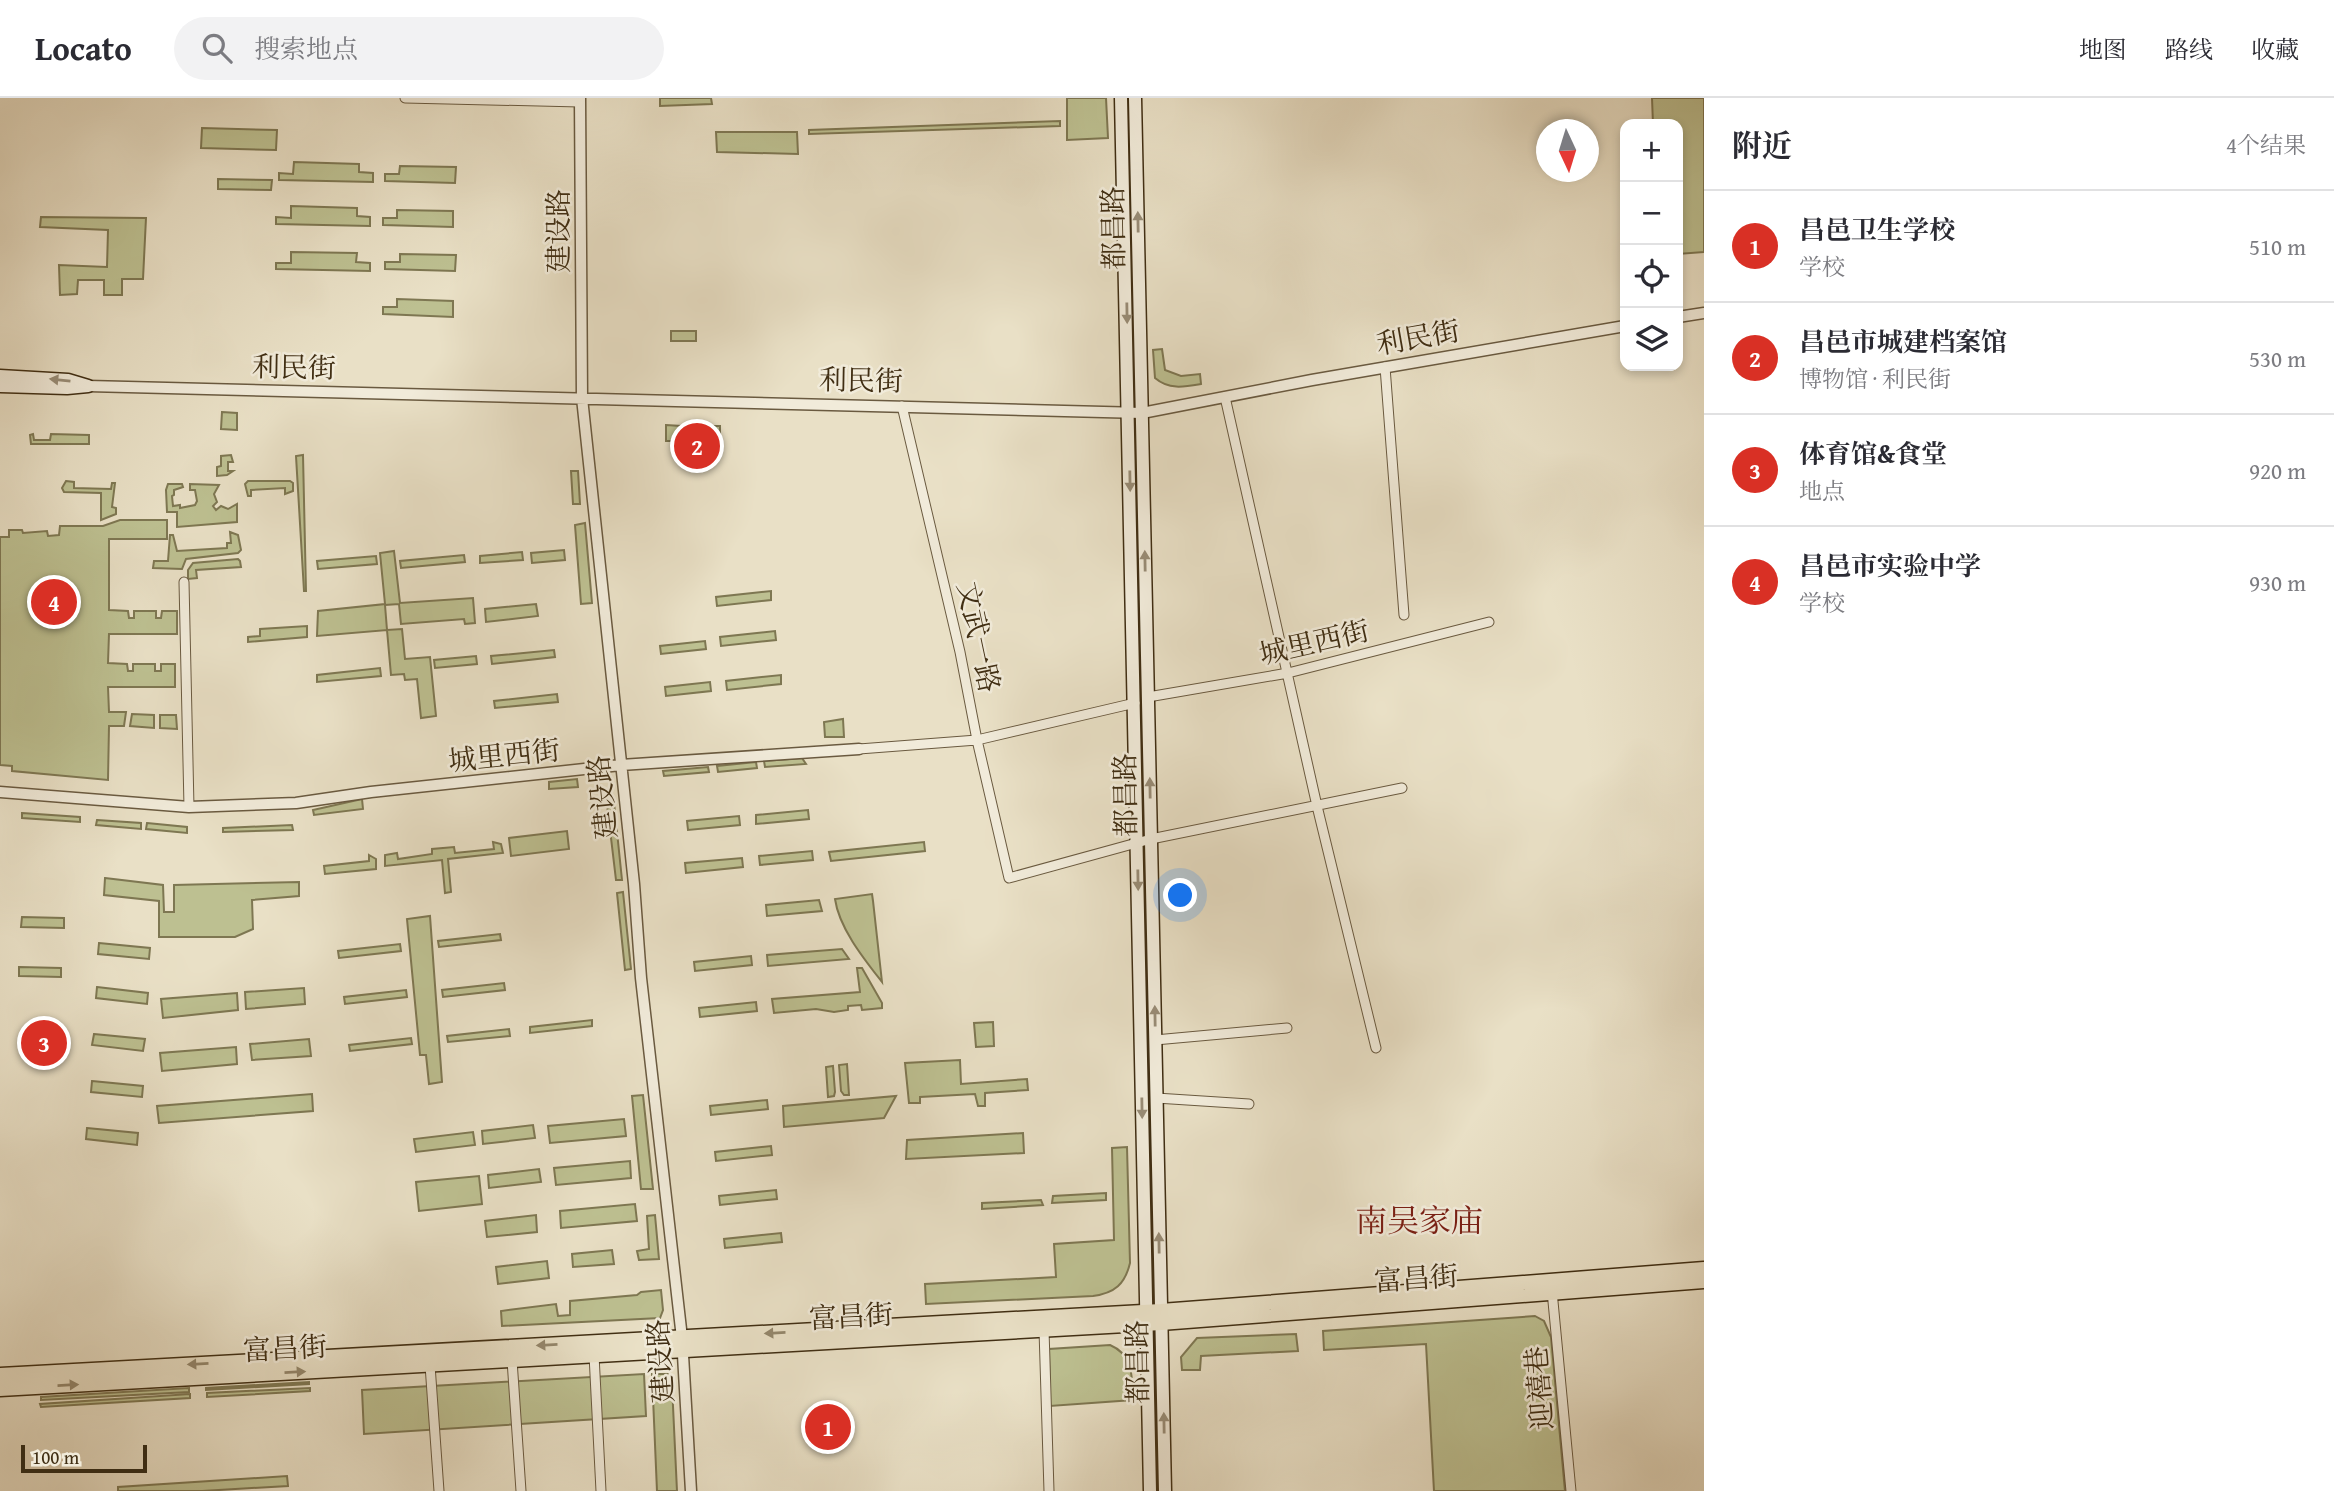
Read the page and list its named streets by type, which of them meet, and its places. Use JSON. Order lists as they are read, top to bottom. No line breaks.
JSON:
{"streets":{"main road":["都昌路","利民街","富昌街"],"street":["建设路","文武一路","城里西街","迎禧巷"]},"crossings":[["都昌路","利民街"],["都昌路","城里西街"],["都昌路","富昌街"],["建设路","利民街"],["建设路","城里西街"],["建设路","富昌街"],["利民街","文武一路"],["文武一路","城里西街"],["富昌街","迎禧巷"]],"districts":["南吴家庙"],"scale_bar":"100 m","north":"bottom","page":{"header":"Locato","search":"搜索地点","nav":["地图","路线","收藏"],"heading":["附近","4个结果"],"map_buttons":["+","−"],"list":[{"mark":"1","name":"昌邑卫生学校","note":"学校","value":"510 m"},{"mark":"2","name":"昌邑市城建档案馆","note":"博物馆 · 利民街","value":"530 m"},{"mark":"3","name":"体育馆&食堂","note":"地点","value":"920 m"},{"mark":"4","name":"昌邑市实验中学","note":"学校","value":"930 m"}],"pins":["2","4","3","1"],"scale":"100 m"}}
